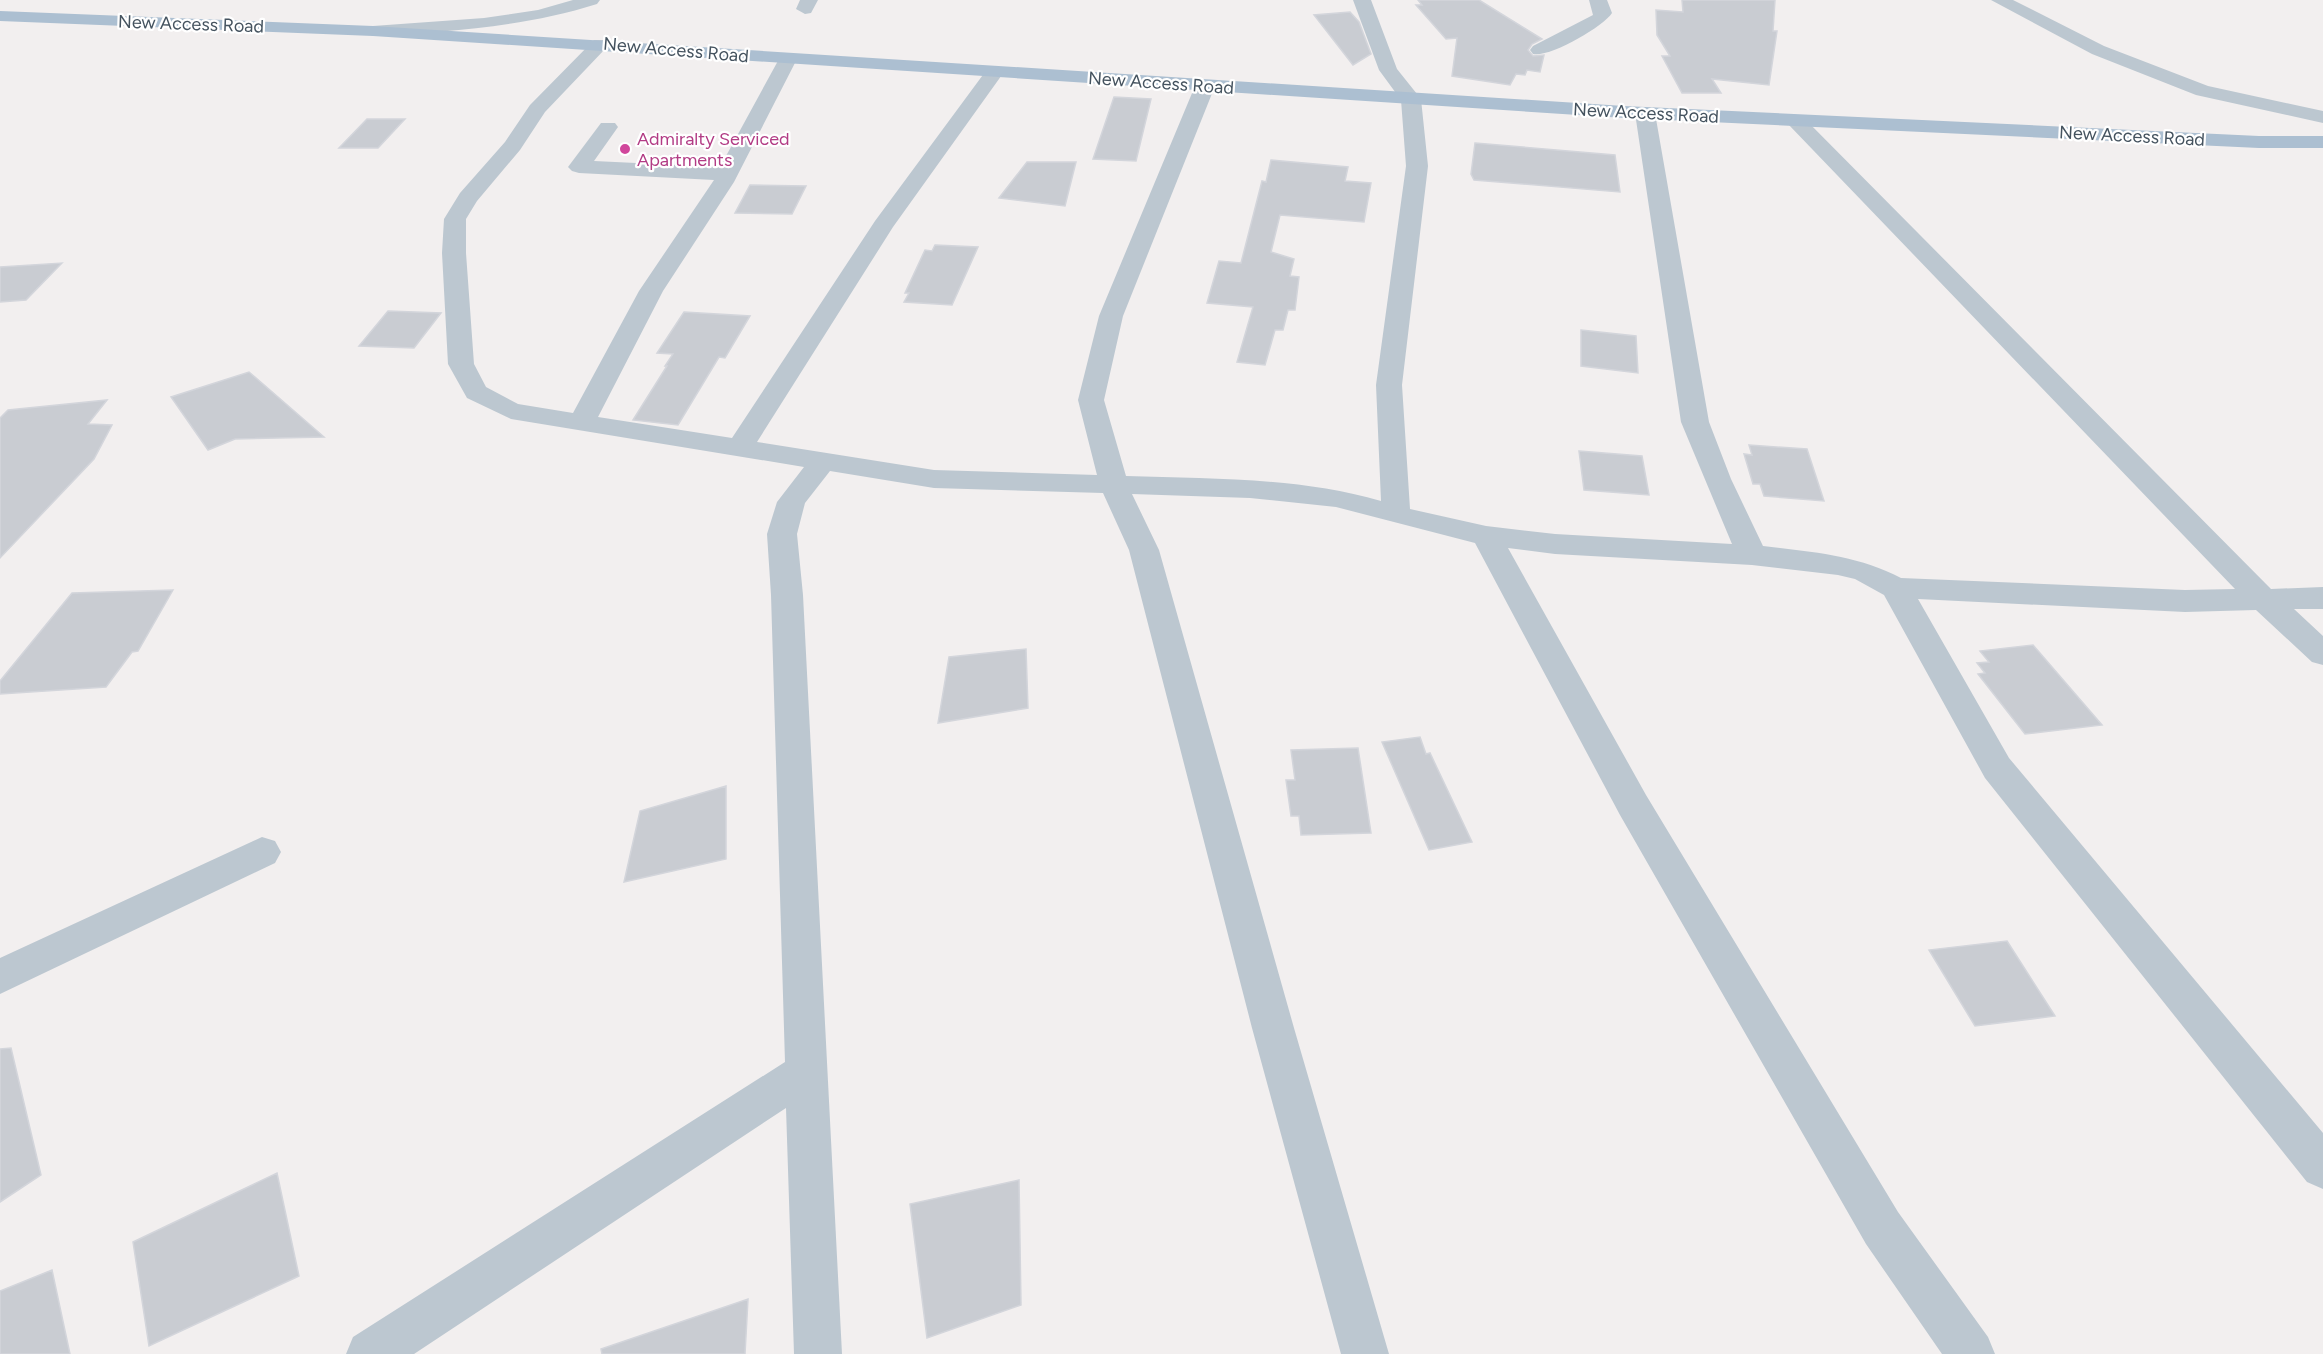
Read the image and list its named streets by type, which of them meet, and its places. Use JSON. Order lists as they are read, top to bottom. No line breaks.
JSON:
{"streets":{"main road":["New Access Road"]},"places":["Admiralty Serviced Apartments"]}
